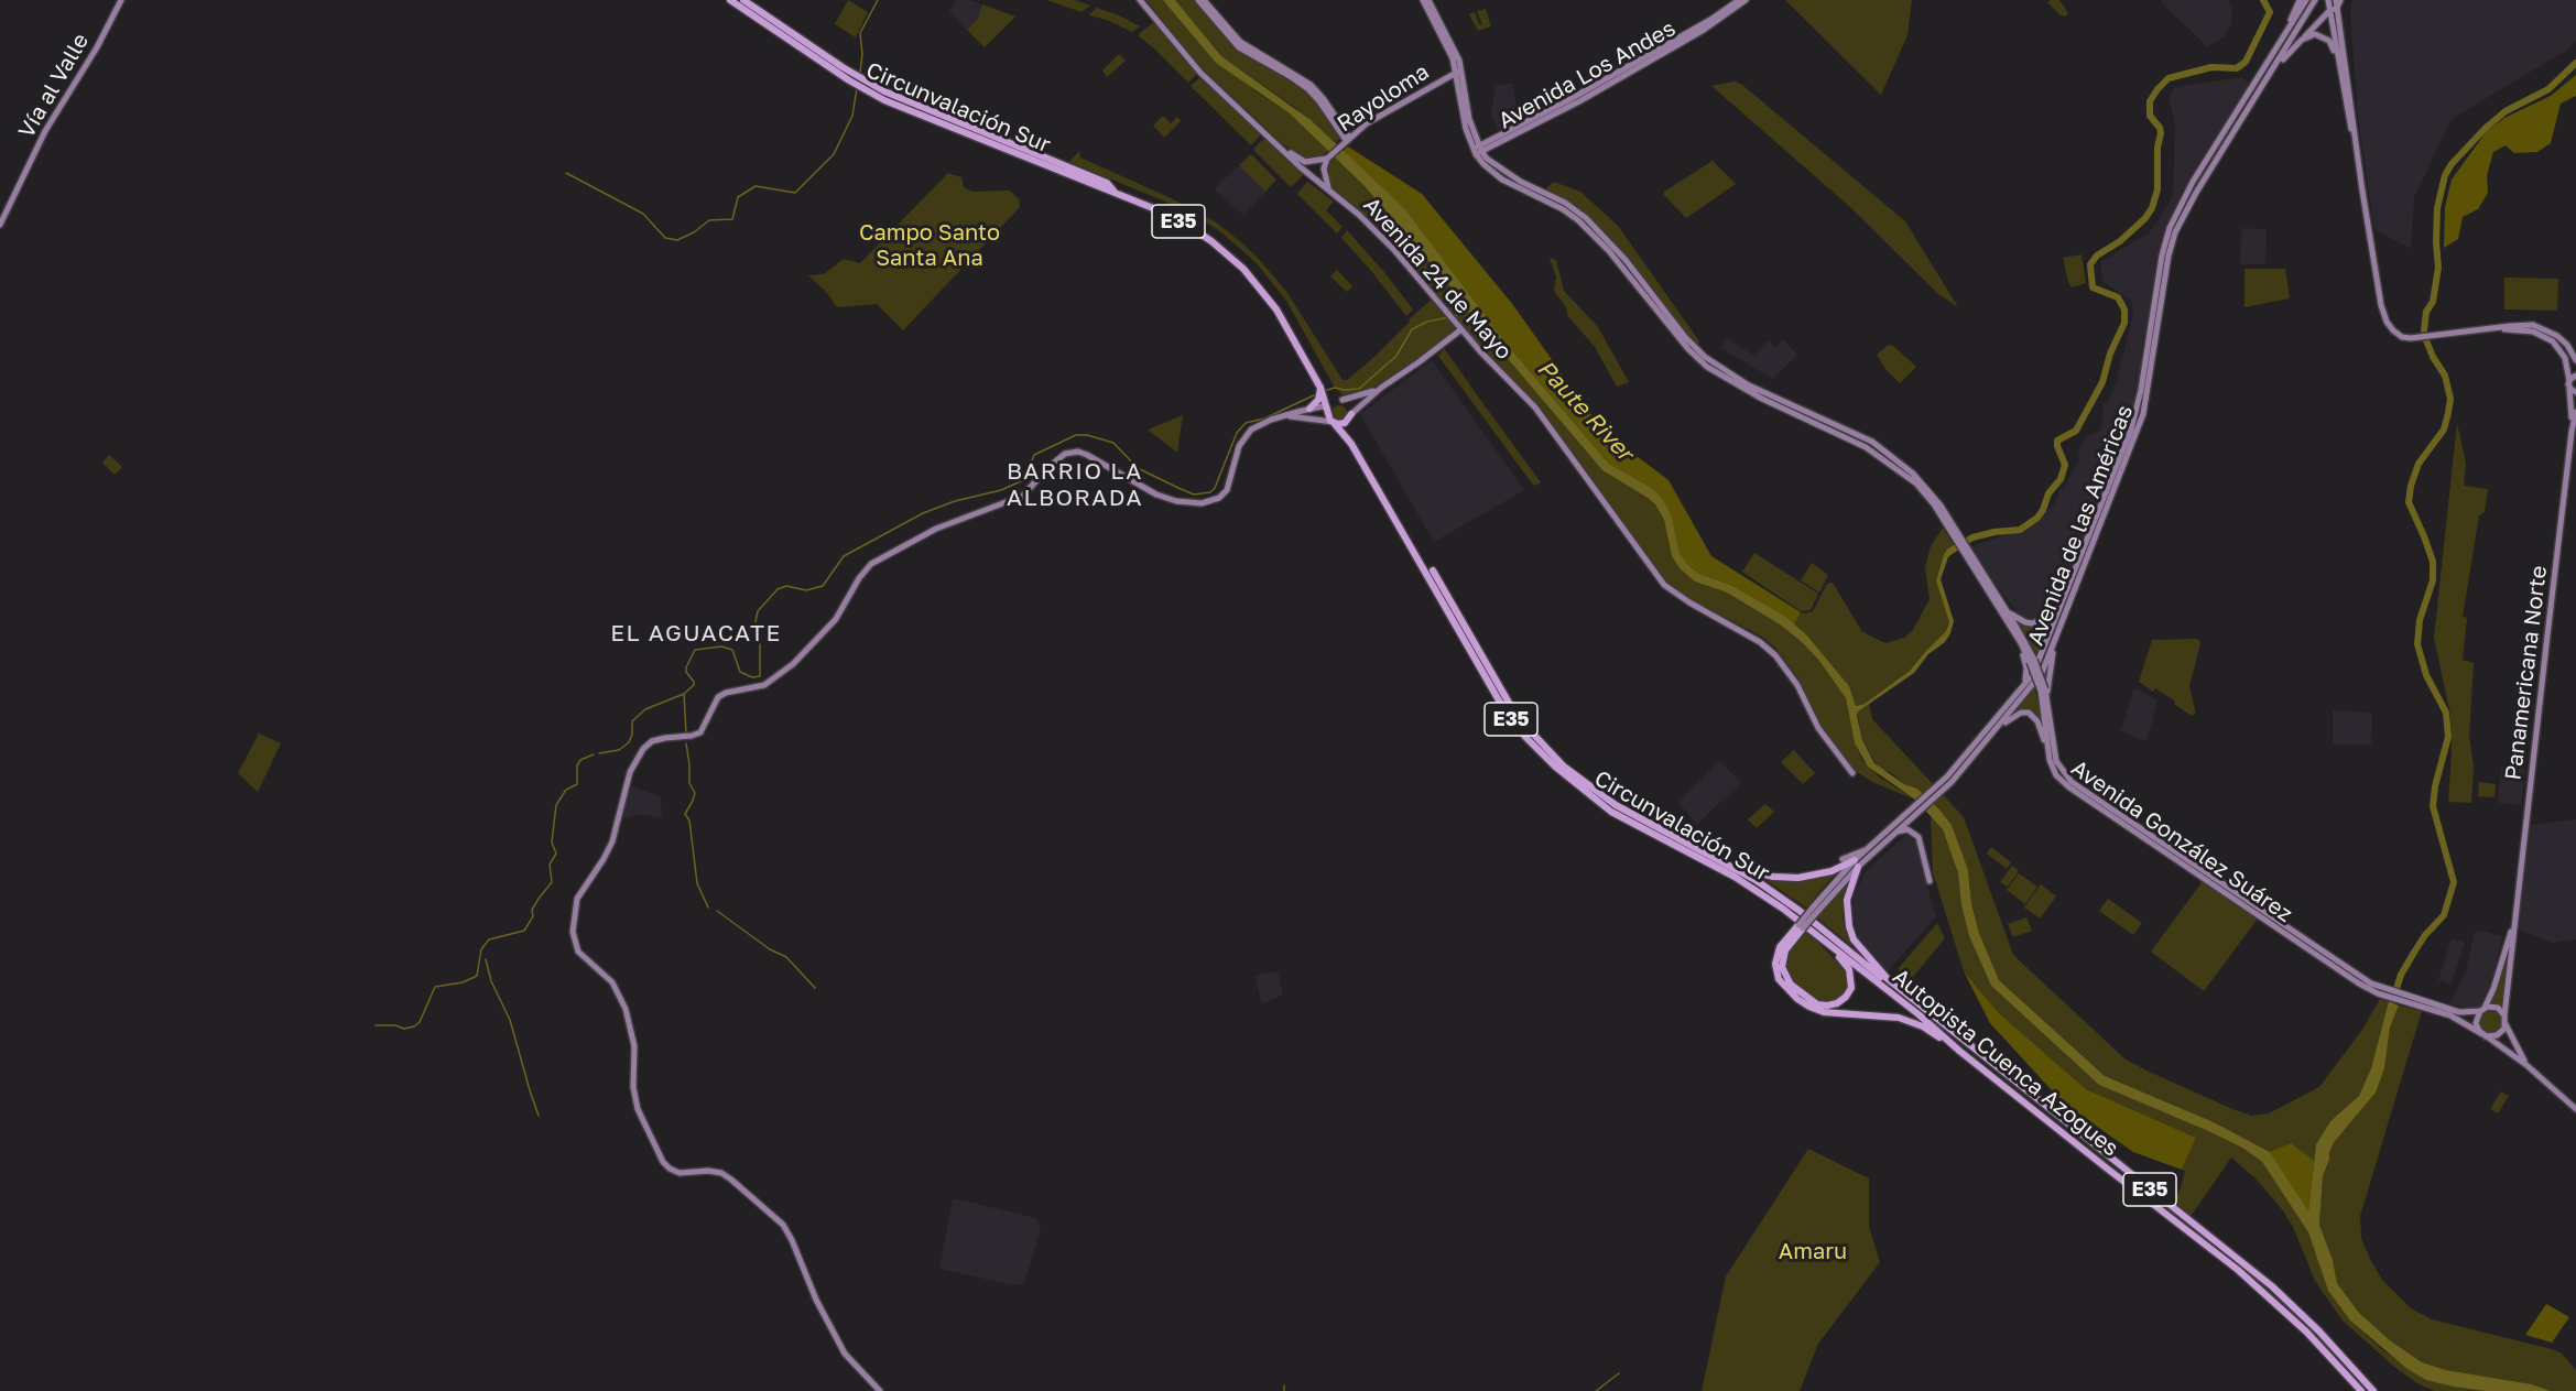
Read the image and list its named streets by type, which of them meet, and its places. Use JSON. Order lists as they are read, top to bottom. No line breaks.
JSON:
{"streets":{"highway":["Circunvalación Sur","E35","Autopista Cuenca Azogues"],"main road":["Avenida Los Andes","Vía al Valle","Rayoloma","Avenida 24 de Mayo","Avenida de las Américas","Panamericana Norte","Avenida González Suárez"]},"crossings":[["Avenida Los Andes","Avenida González Suárez"],["Rayoloma","Avenida 24 de Mayo"],["Rayoloma","Avenida González Suárez"],["Circunvalación Sur","E35"],["Circunvalación Sur","Autopista Cuenca Azogues"],["Panamericana Norte","Avenida González Suárez"]],"districts":["BARRIO LA ALBORADA","EL AGUACATE"],"water":["Paute River"],"parks":["Campo Santo Santa Ana","Amaru"]}
